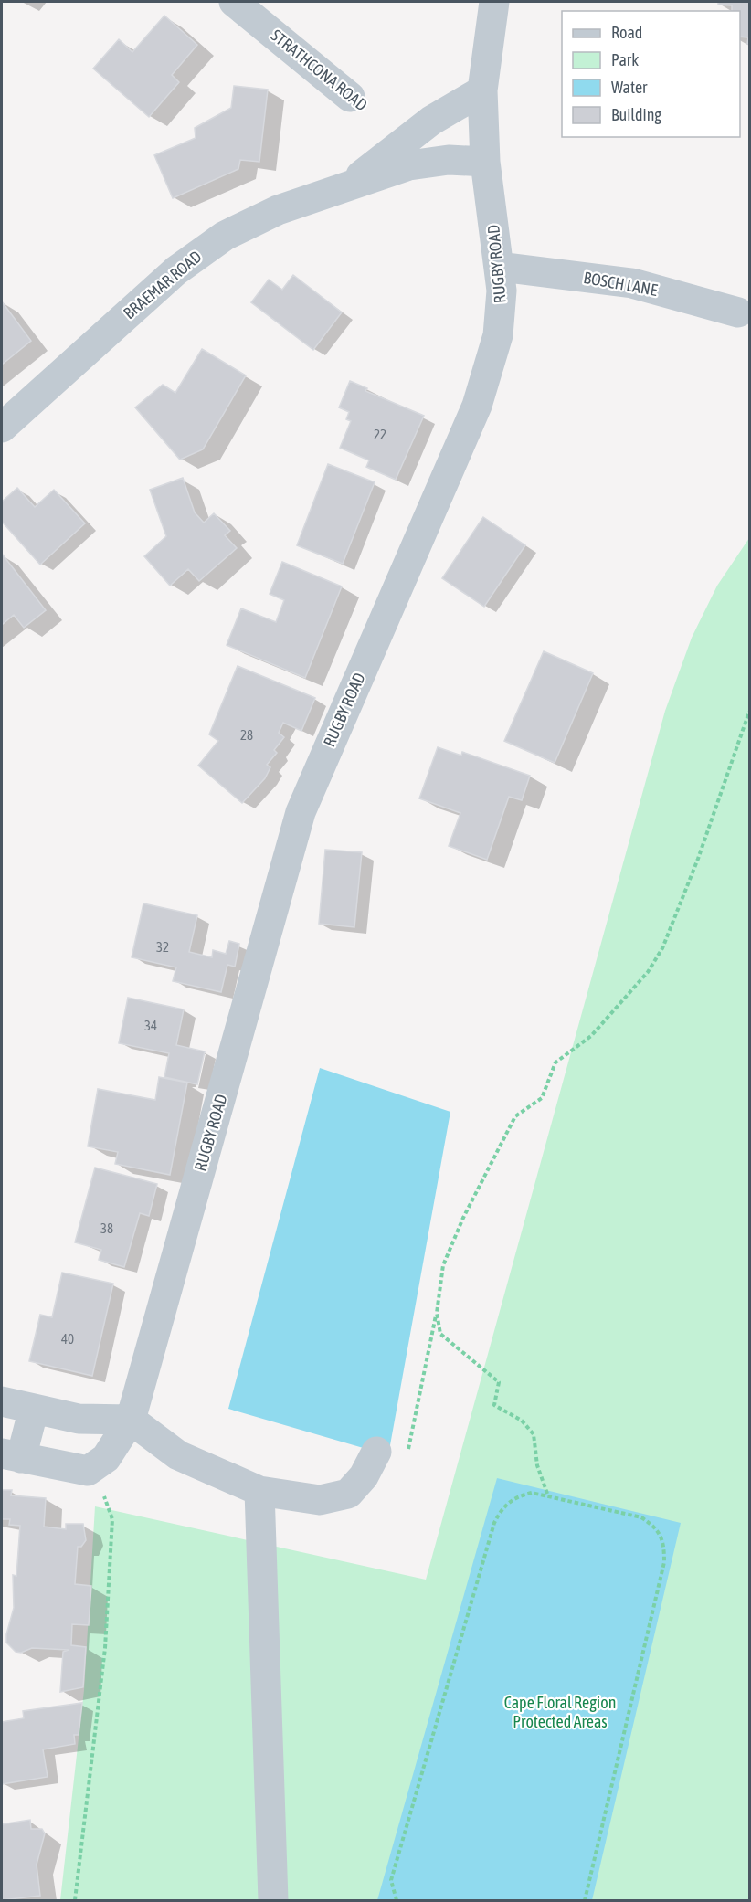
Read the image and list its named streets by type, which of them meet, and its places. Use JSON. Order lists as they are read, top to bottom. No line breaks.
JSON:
{"streets":{"street":["STRATHCONA ROAD","RUGBY ROAD","BOSCH LANE","BRAEMAR ROAD"]},"crossings":[["RUGBY ROAD","BOSCH LANE"],["RUGBY ROAD","BRAEMAR ROAD"]],"parks":["Cape Floral Region Protected Areas"],"house_numbers":["22","28","32","34","38","40"],"legend":["Road","Park","Water","Building"]}
